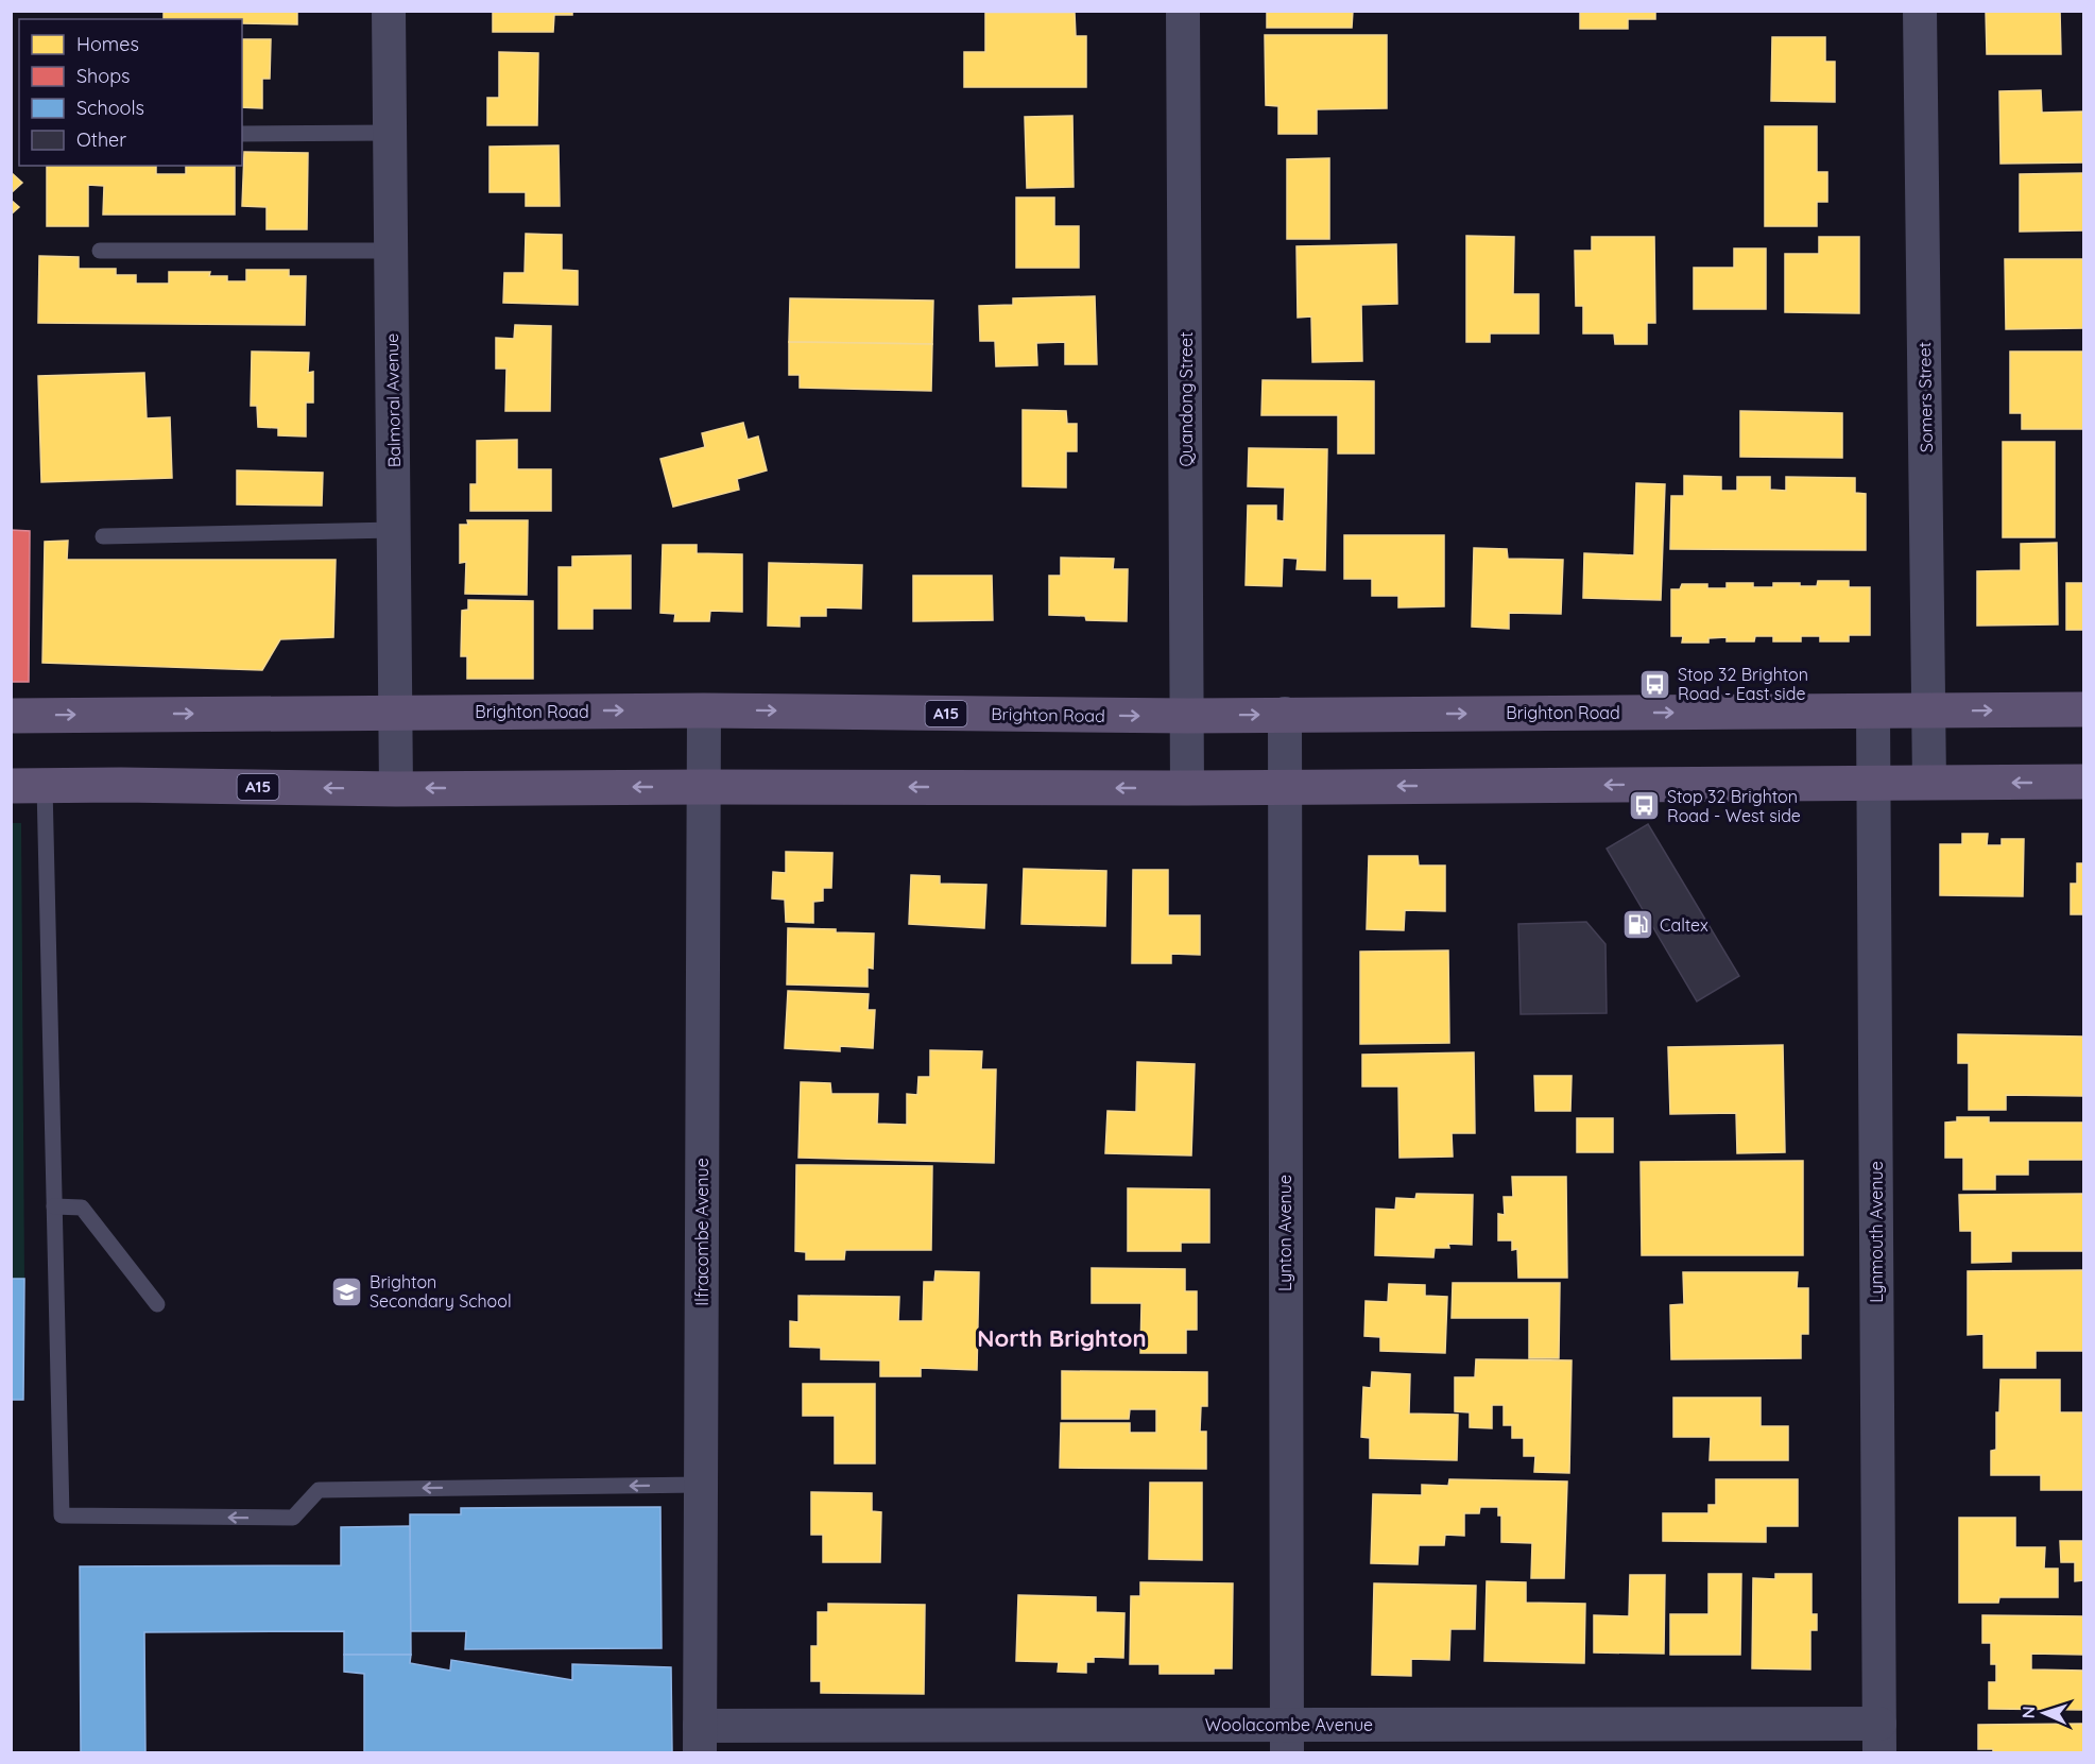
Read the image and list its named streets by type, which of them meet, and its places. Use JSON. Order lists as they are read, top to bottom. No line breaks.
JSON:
{"streets":{"main road":["Brighton Road","A15"],"street":["Somers Street","Quandong Street","Balmoral Avenue","Ilfracombe Avenue","Lynmouth Avenue","Lynton Avenue","Woolacombe Avenue"]},"crossings":[["Somers Street","Brighton Road"],["Somers Street","A15"],["Quandong Street","Brighton Road"],["Quandong Street","A15"],["Balmoral Avenue","Brighton Road"],["Balmoral Avenue","A15"],["Brighton Road","Ilfracombe Avenue"],["Brighton Road","Lynmouth Avenue"],["Brighton Road","Lynton Avenue"],["A15","Ilfracombe Avenue"],["A15","Lynmouth Avenue"],["A15","Lynton Avenue"],["Ilfracombe Avenue","Woolacombe Avenue"],["Lynmouth Avenue","Woolacombe Avenue"],["Lynton Avenue","Woolacombe Avenue"]],"districts":["North Brighton"],"places":{"bus stop":["Stop 32 Brighton Road - East side","Stop 32 Brighton Road - West side"],"fuel station":["Caltex"],"school or university":["Brighton Secondary School"]},"legend":["Homes","Shops","Schools","Other"],"north":"left"}
